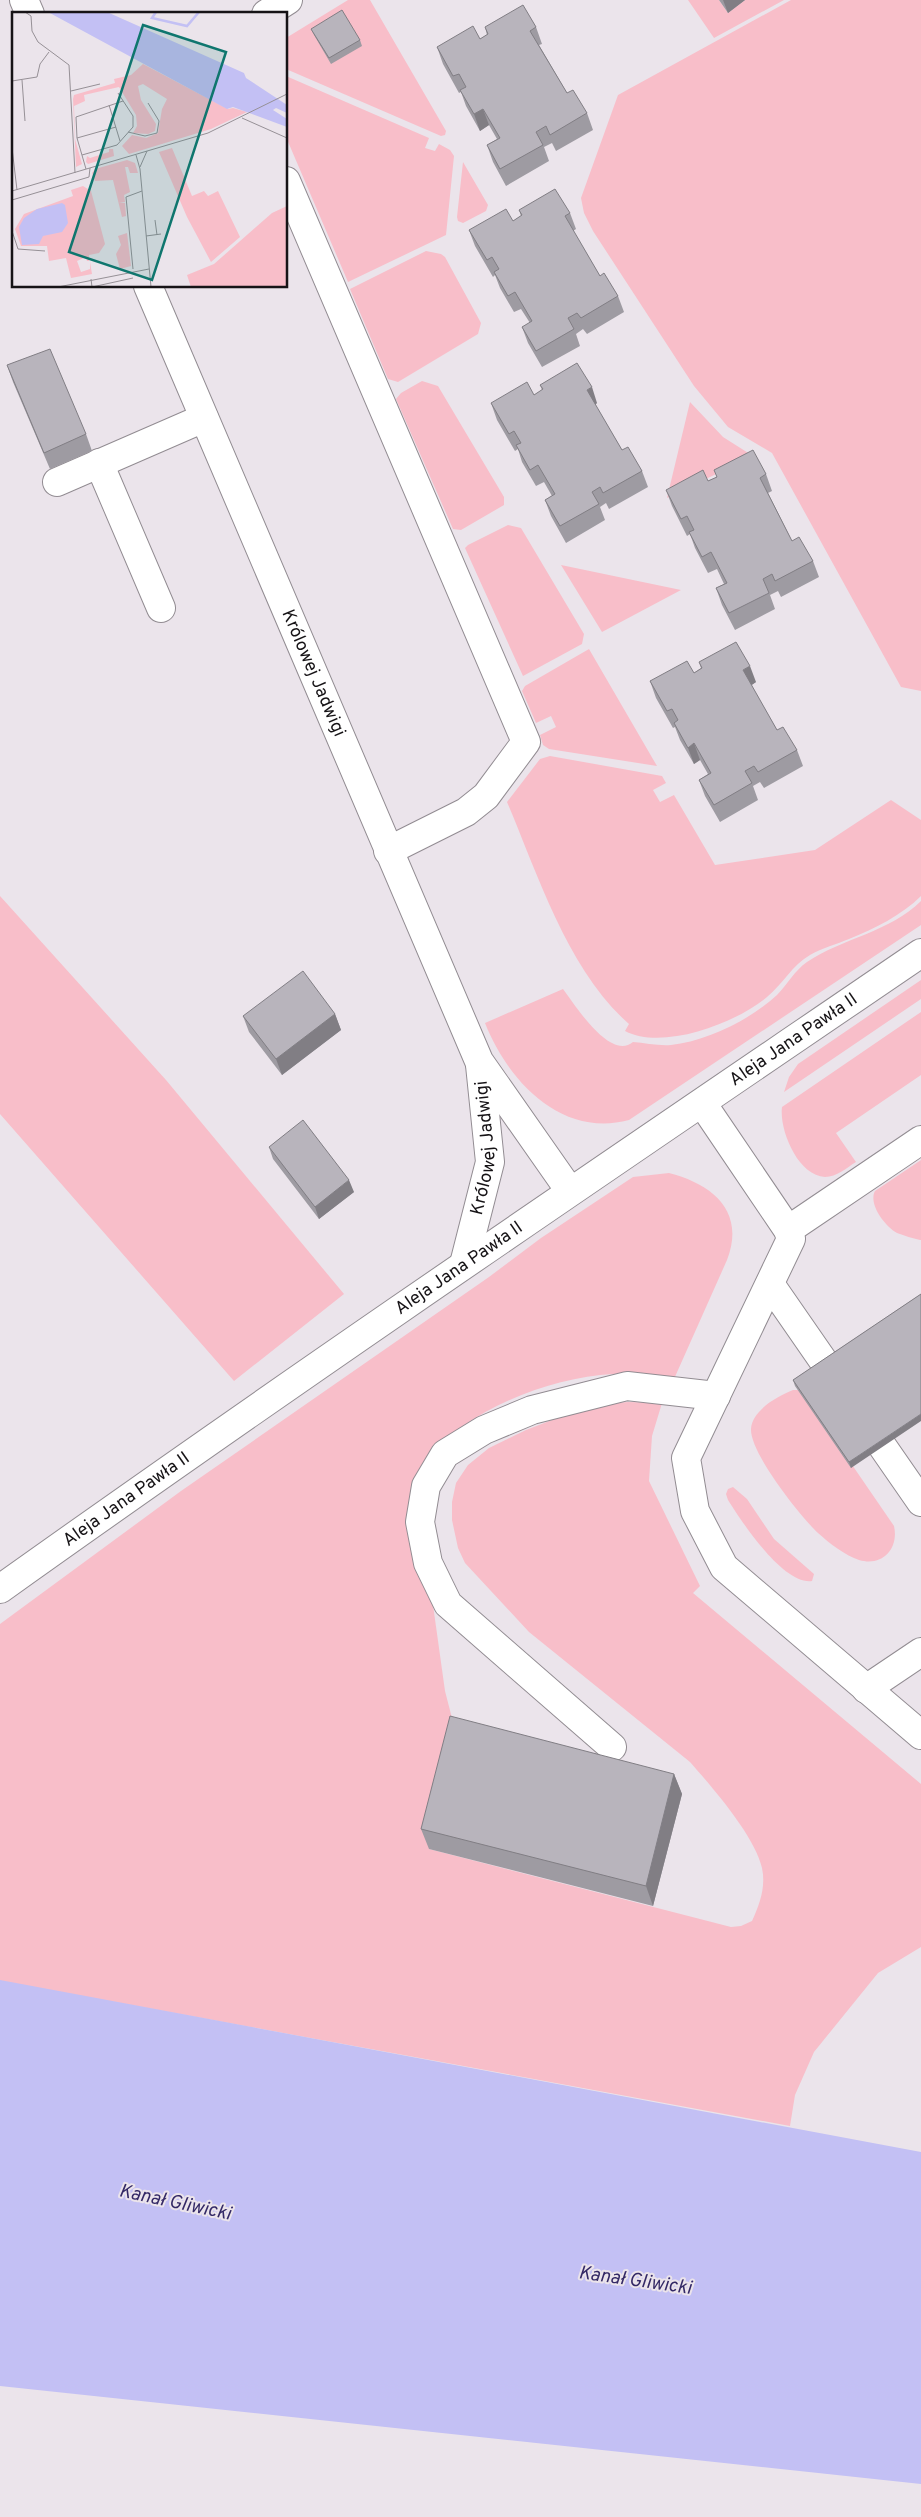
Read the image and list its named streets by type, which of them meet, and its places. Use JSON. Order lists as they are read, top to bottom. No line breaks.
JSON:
{"streets":{"street":["Królowej Jadwigi","Aleja Jana Pawła II"]},"crossings":[["Królowej Jadwigi","Aleja Jana Pawła II"]],"water":["Kanał Gliwicki"]}
